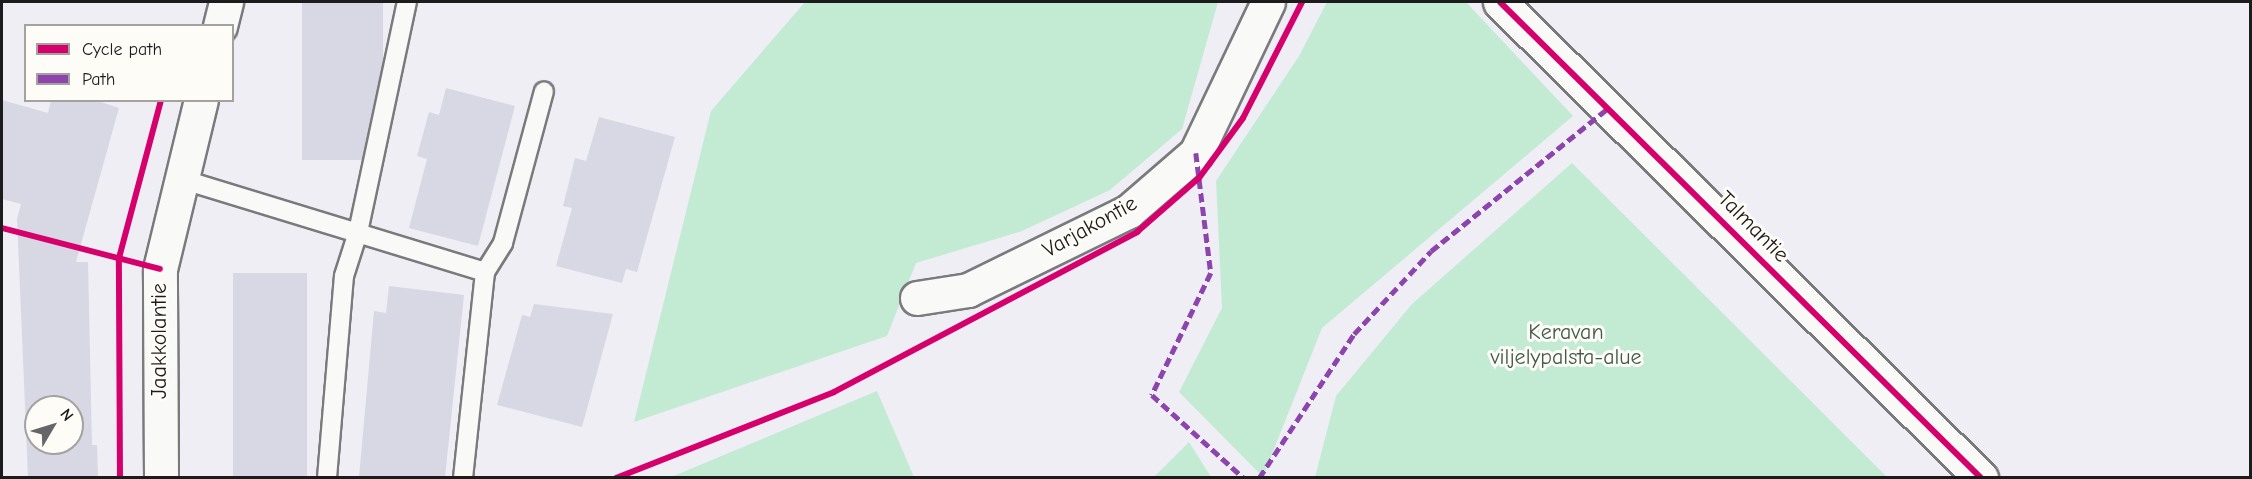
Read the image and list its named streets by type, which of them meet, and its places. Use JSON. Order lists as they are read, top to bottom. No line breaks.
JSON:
{"streets":{"street":["Varjakontie","Talmantie","Jaakkolantie"]},"parks":["Keravan viljelypalsta-alue"],"legend":["Cycle path","Path"],"north":"top right"}
